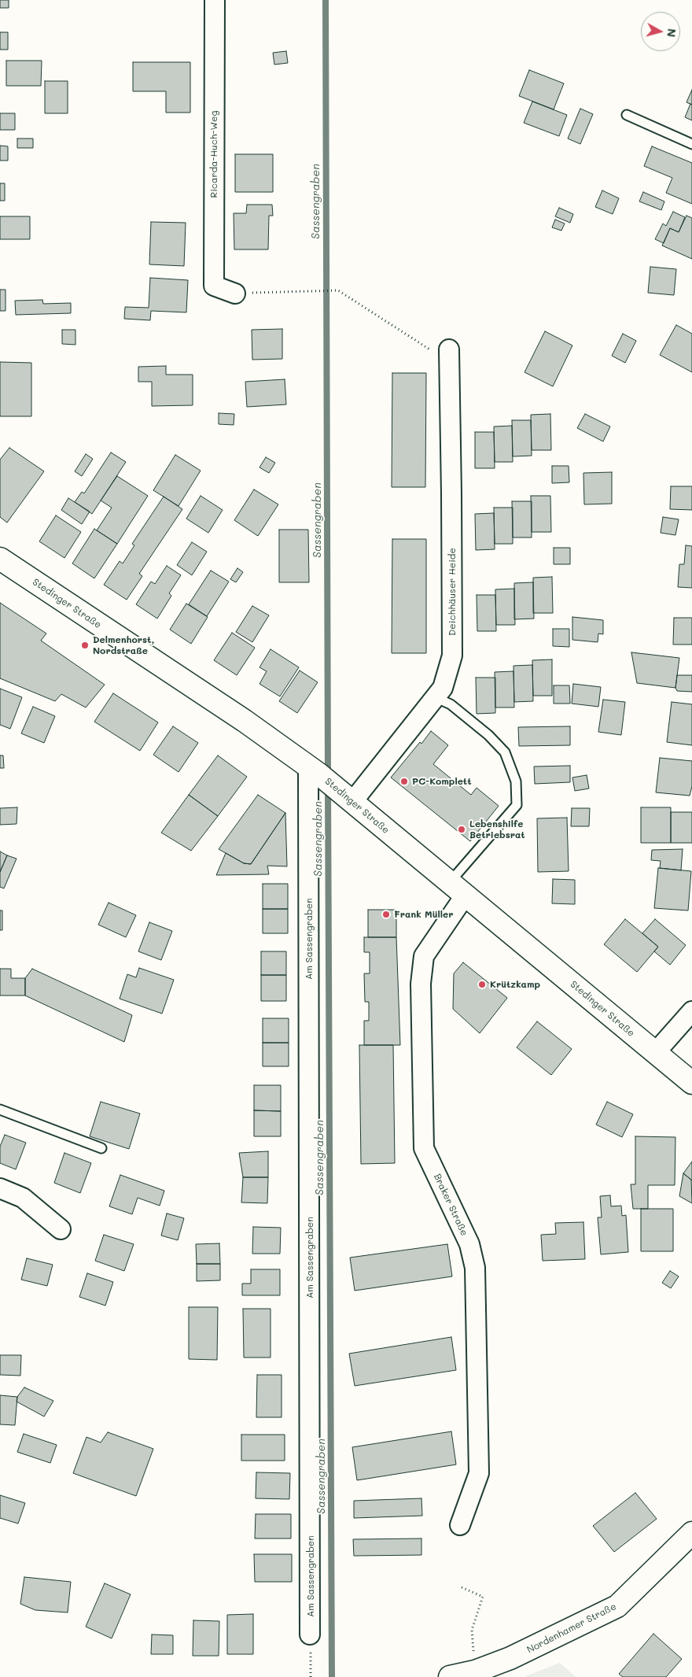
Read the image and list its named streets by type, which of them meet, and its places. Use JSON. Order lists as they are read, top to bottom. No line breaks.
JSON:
{"streets":{"main road":["Stedinger Straße","Nordenhamer Straße"],"street":["Ricarda-Huch-Weg","Deichhäuser Heide","Am Sassengraben","Braker Straße"]},"crossings":[["Deichhäuser Heide","Stedinger Straße"],["Stedinger Straße","Am Sassengraben"],["Stedinger Straße","Braker Straße"]],"water":["Sassengraben"],"places":["Delmenhorst, Nordstraße","PC-Komplett","Lebenshilfe Betriebsrat","Frank Müller","Krützkamp"],"north":"right"}
